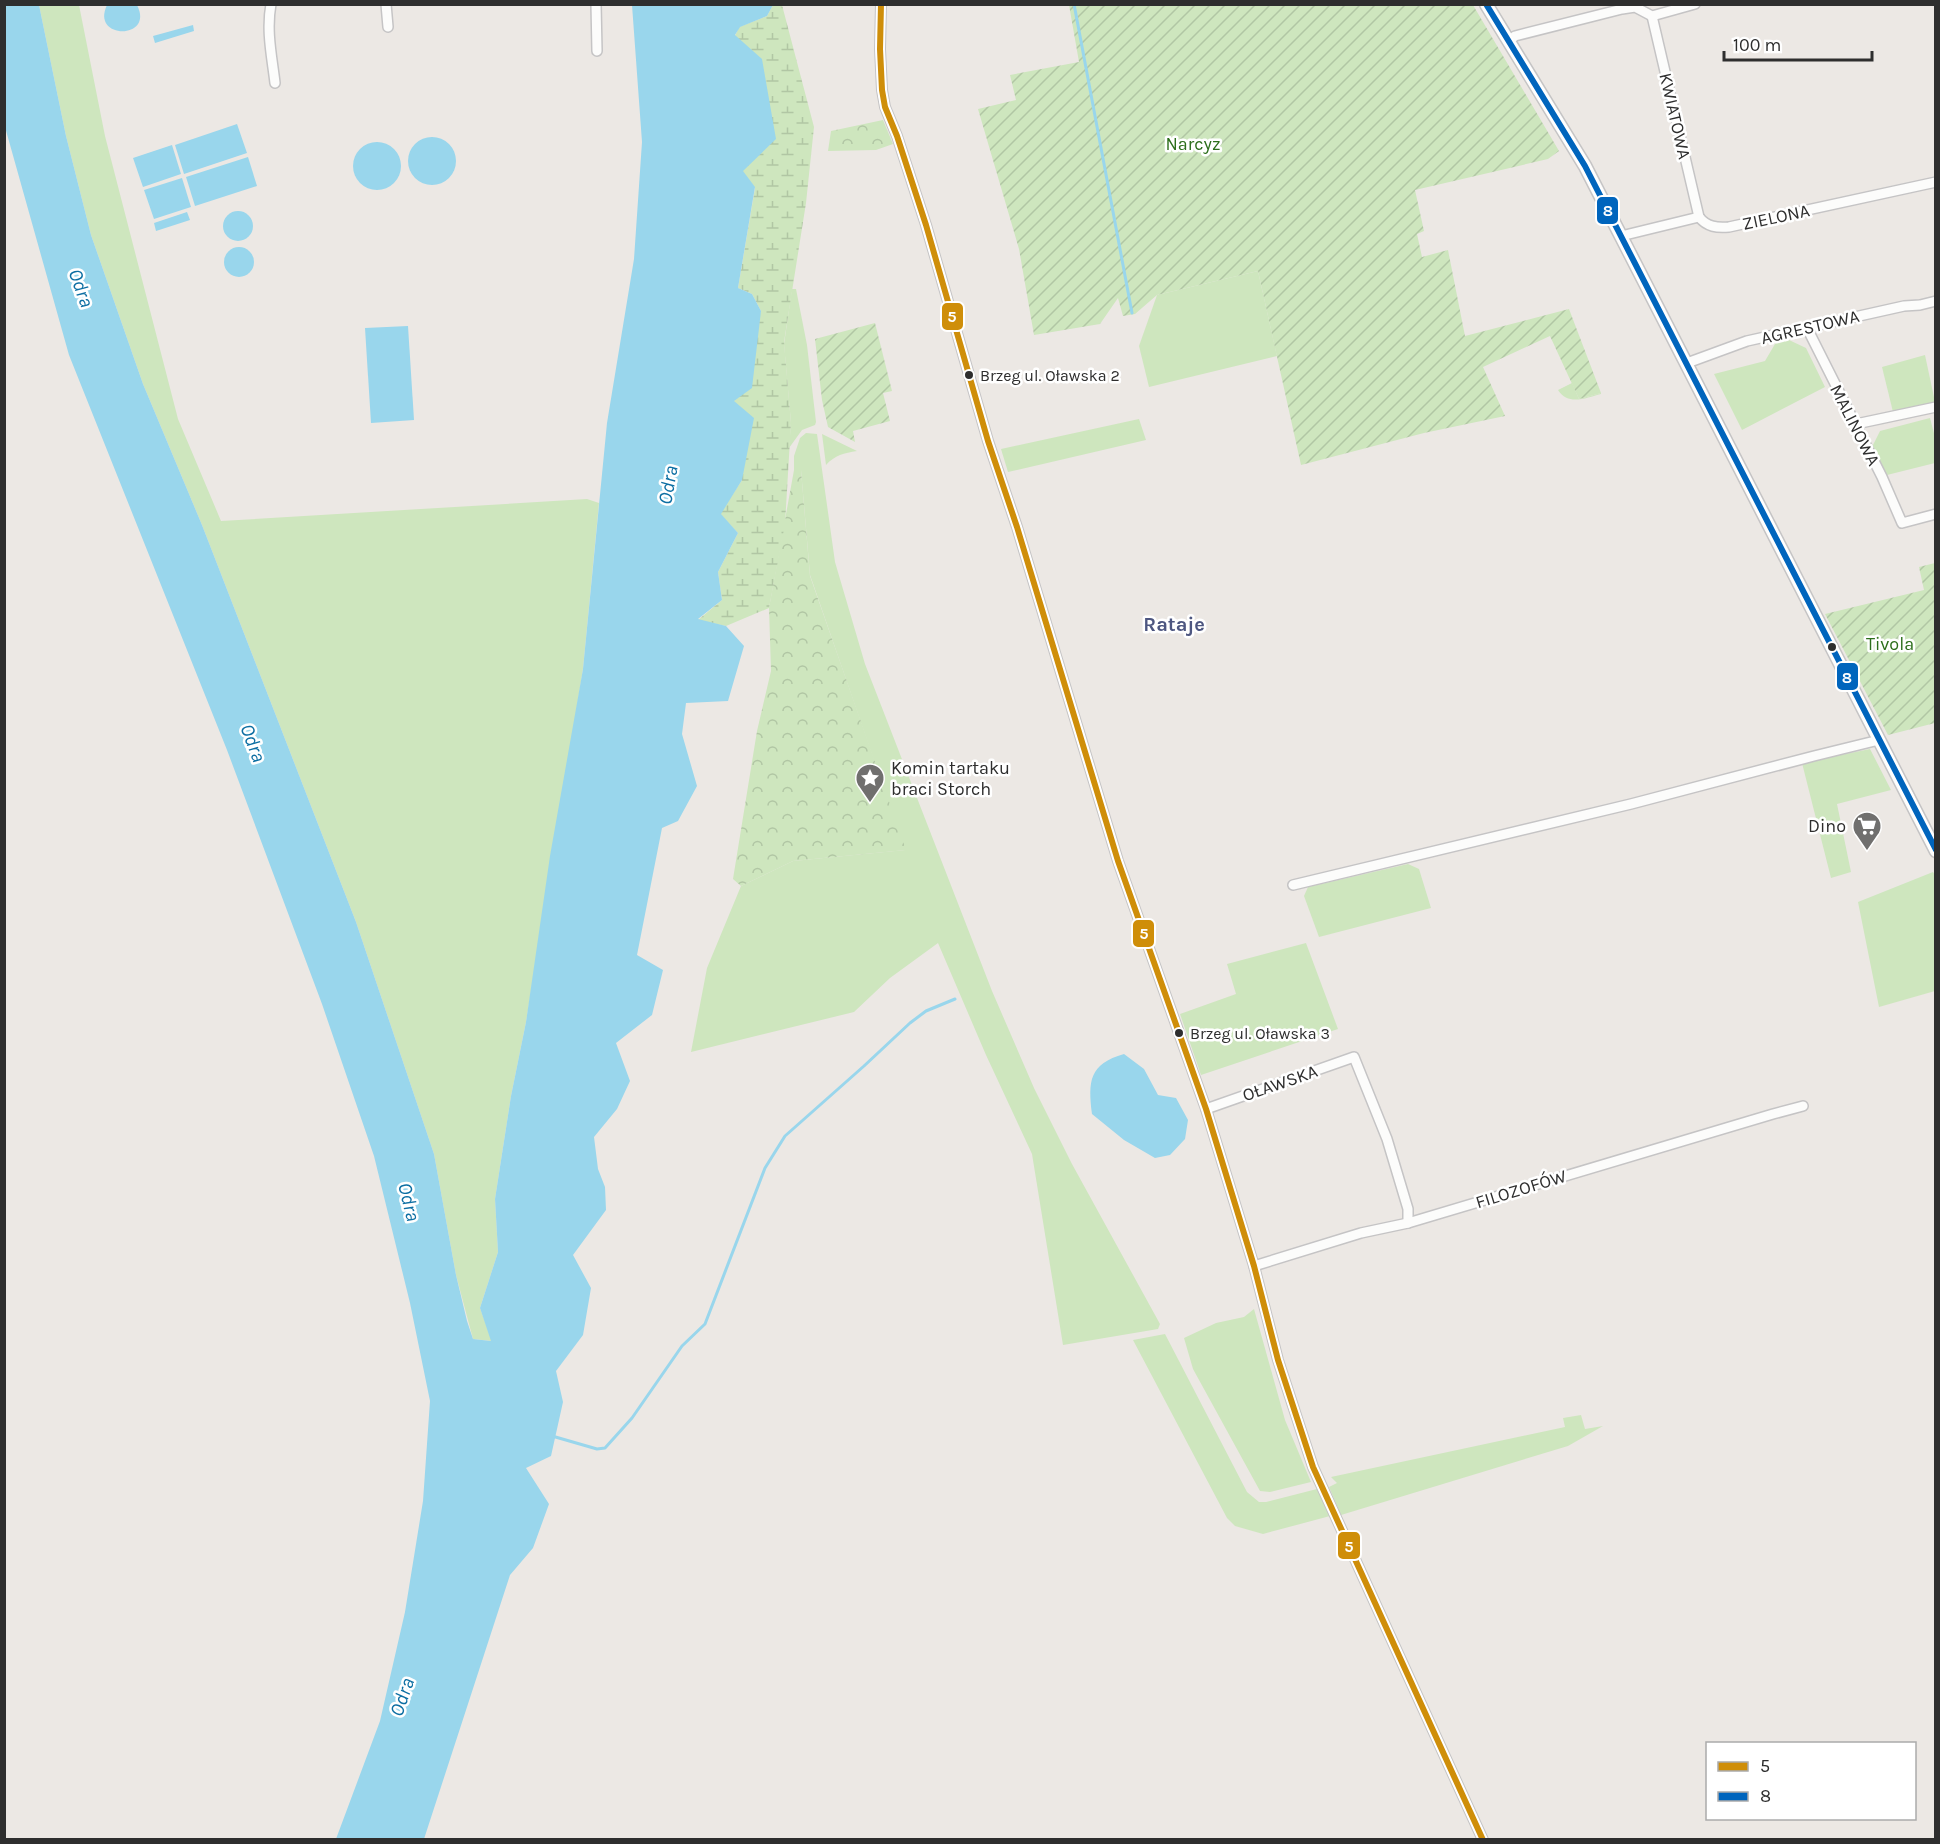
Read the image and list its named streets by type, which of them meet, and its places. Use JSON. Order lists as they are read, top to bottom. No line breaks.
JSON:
{"streets":{"street":["KWIATOWA","ZIELONA","AGRESTOWA","MALINOWA","OŁAWSKA","FILOZOFÓW"]},"crossings":[["KWIATOWA","ZIELONA"],["AGRESTOWA","MALINOWA"],["OŁAWSKA","FILOZOFÓW"]],"districts":["Rataje"],"water":["Odra"],"parks":["Narcyz","Tivola"],"places":{"other":["Brzeg ul. Oławska 2","Brzeg ul. Oławska 3"],"place":["Komin tartaku braci Storch"],"supermarket":["Dino"]},"lines":["transit line 5","transit line 8"],"legend":["5","8"],"scale_bar":"100 m"}
